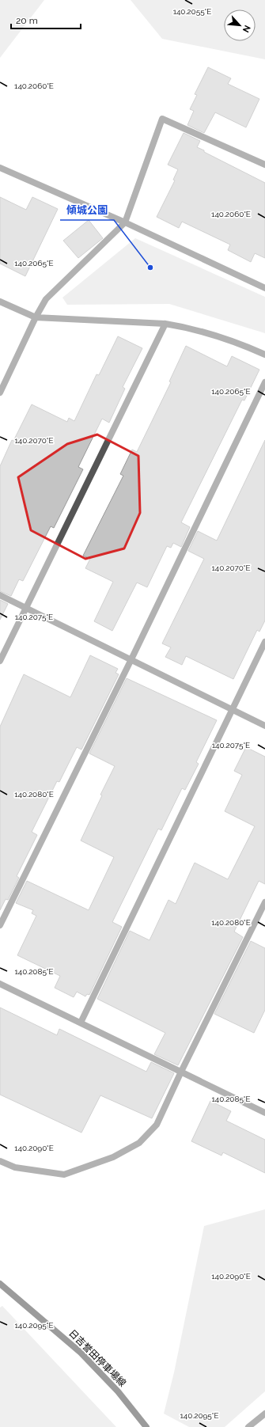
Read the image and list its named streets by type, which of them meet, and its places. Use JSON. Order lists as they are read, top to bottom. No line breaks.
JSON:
{"streets":{"main road":["日吉誉田停車場線"]},"places":["傾城公園"],"scale_bar":"20 m","north":"bottom right","coordinates":["140.2055°E","140.2060°E","140.2065°E","140.2070°E","140.2075°E","140.2080°E","140.2085°E","140.2090°E","140.2095°E"]}
